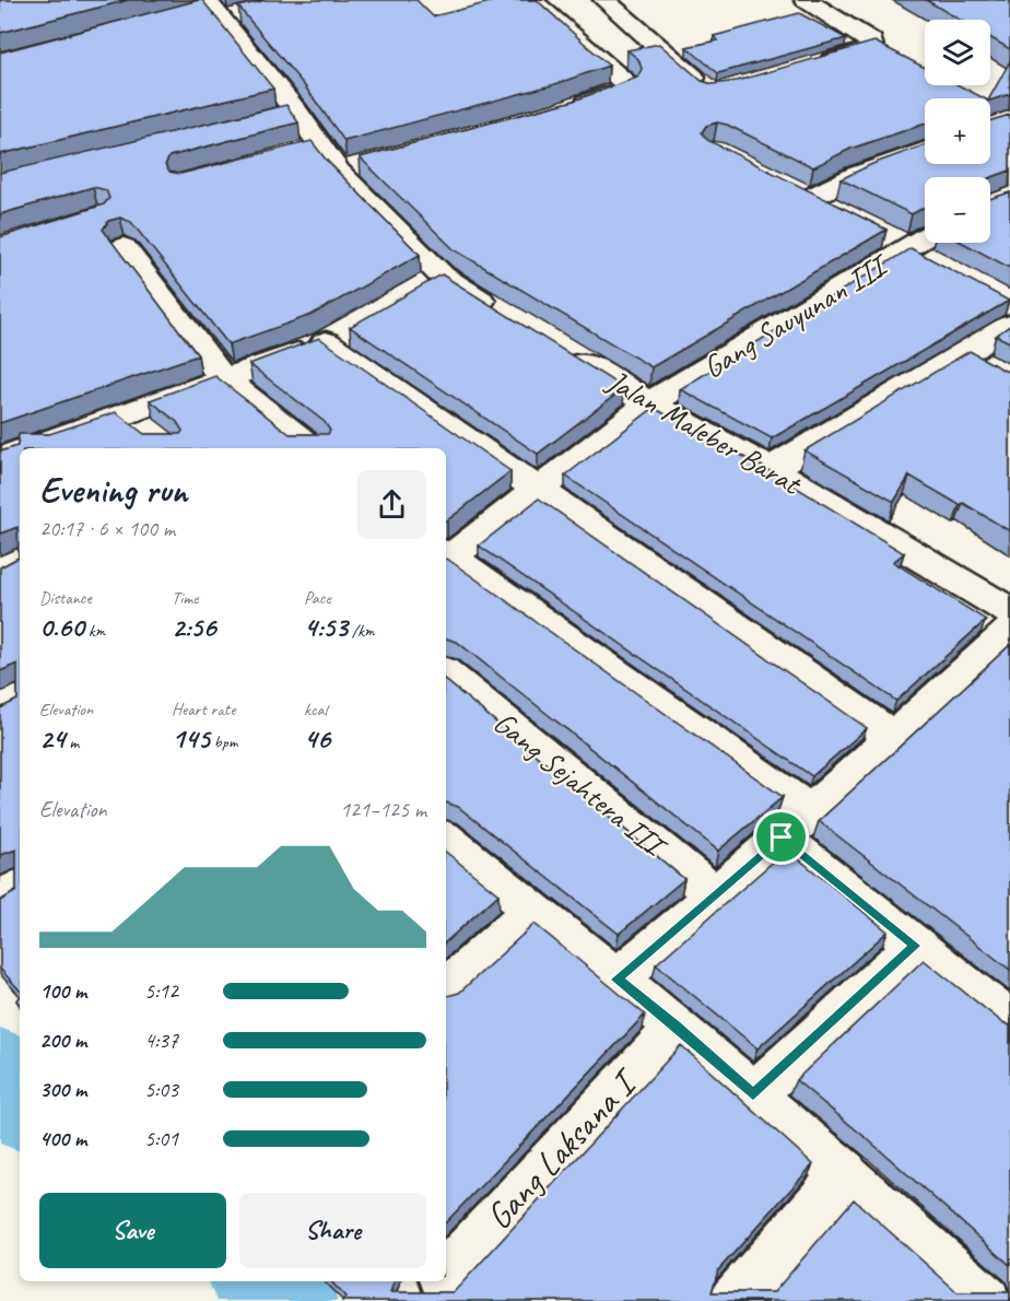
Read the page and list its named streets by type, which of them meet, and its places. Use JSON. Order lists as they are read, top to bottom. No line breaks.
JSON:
{"streets":{"street":["Gang Sauyunan III","Jalan Maleber Barat","Gang Sejahtera III","Gang Laksana I"]},"crossings":[["Gang Sauyunan III","Jalan Maleber Barat"]],"page":{"map_buttons":["+","−"],"heading":["Evening run","20:17 · 6 × 100 m"],"stats":[["Distance","0.60 km"],["Time","2:56"],["Pace","4:53 /km"],["Elevation","24 m"],["Heart rate","145 bpm"],["kcal","46"]],"chart":["Elevation","121–125 m"],"list":[{"name":"100 m","note":"5:12"},{"name":"200 m","note":"4:37"},{"name":"300 m","note":"5:03"},{"name":"400 m","note":"5:01"}],"buttons":["Save","Share"]}}
